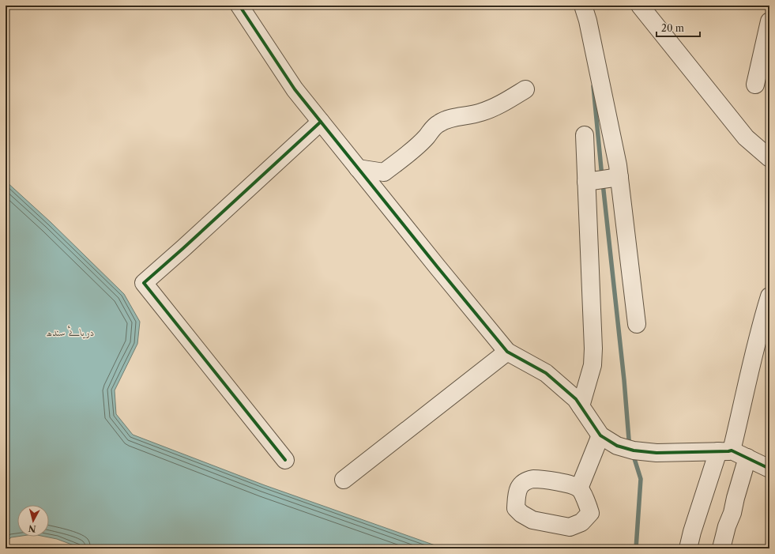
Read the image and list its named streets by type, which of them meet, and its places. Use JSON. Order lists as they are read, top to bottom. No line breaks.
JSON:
{"water":["دریائے سندھ"],"scale_bar":"20 m","north":"bottom"}
